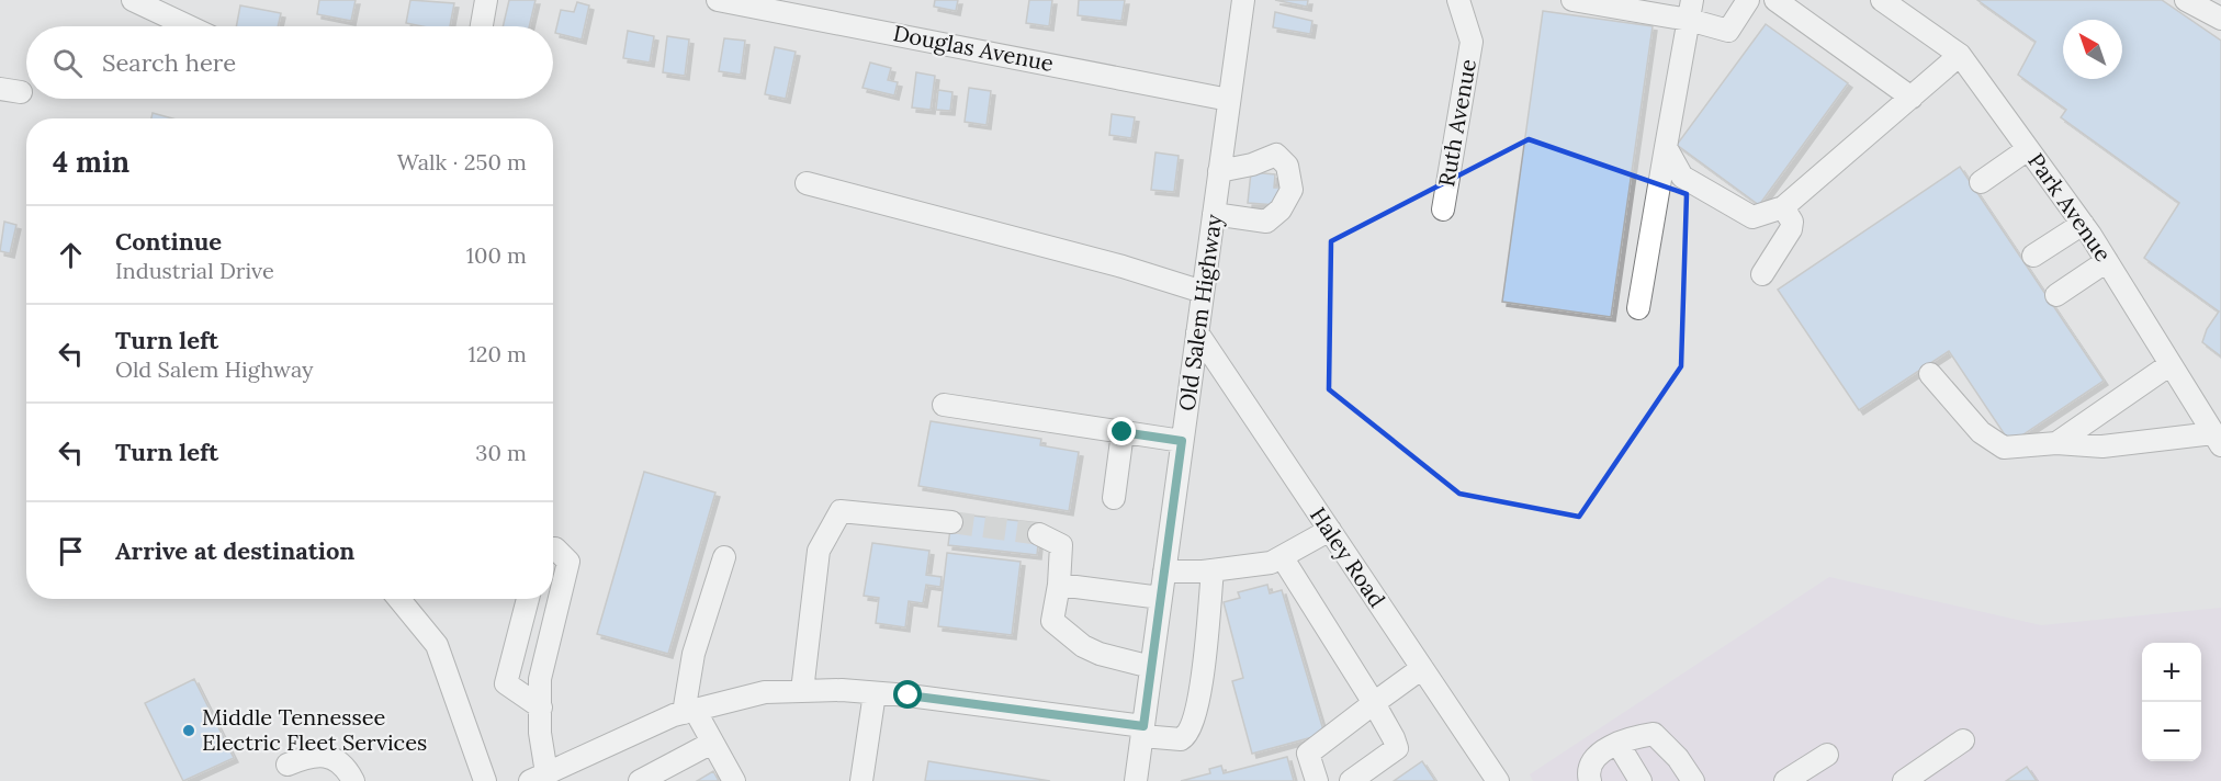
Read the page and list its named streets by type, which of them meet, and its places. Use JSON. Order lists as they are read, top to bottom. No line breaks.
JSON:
{"streets":{"street":["Douglas Avenue","Ruth Avenue","Park Avenue","Old Salem Highway","Haley Road"]},"crossings":[["Douglas Avenue","Old Salem Highway"],["Old Salem Highway","Haley Road"]],"places":["Middle Tennessee Electric Fleet Services"],"north":"top left","page":{"search":"Search here","heading":["4 min","Walk · 250 m"],"list":[["Continue","Industrial Drive","100 m"],["Turn left","Old Salem Highway","120 m"],["Turn left","30 m"],"Arrive at destination"],"map_buttons":["+","−"]}}
